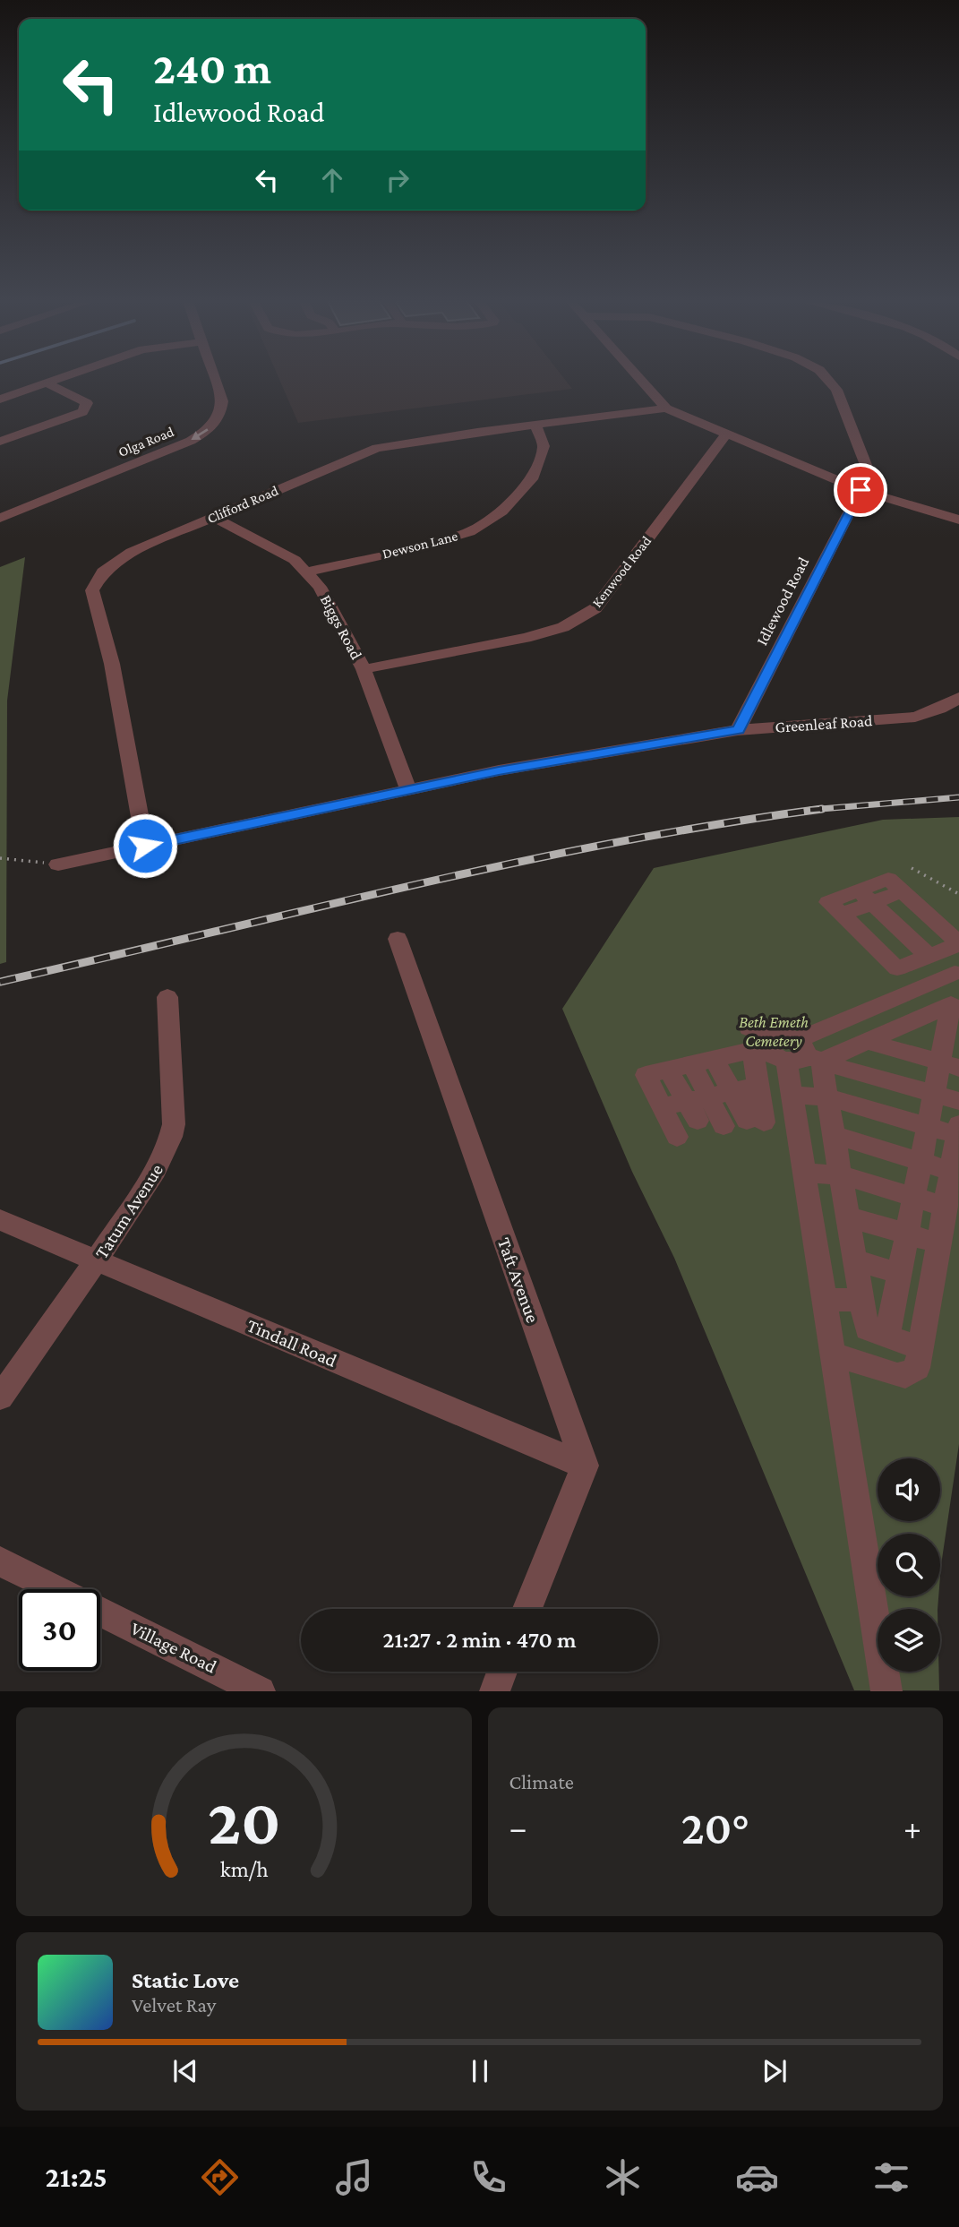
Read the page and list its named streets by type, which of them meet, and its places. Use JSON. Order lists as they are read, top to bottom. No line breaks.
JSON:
{"streets":{"street":["Olga Road","Clifford Road","Dewson Lane","Kenwood Road","Idlewood Road","Biggs Road","Greenleaf Road","Tatum Avenue","Taft Avenue","Tindall Road","Village Road"]},"crossings":[["Clifford Road","Dewson Lane"],["Clifford Road","Biggs Road"],["Clifford Road","Greenleaf Road"],["Dewson Lane","Biggs Road"],["Kenwood Road","Biggs Road"],["Idlewood Road","Greenleaf Road"],["Biggs Road","Greenleaf Road"],["Tatum Avenue","Tindall Road"],["Taft Avenue","Tindall Road"]],"one_way":["Olga Road"],"parks":["Beth Emeth Cemetery"],"page":{"turn":["240 m","Idlewood Road"],"limit":"30","trip":"21:27 · 2 min · 470 m","tile":"Climate","heat":["−","20°","+"],"song":["Static Love","Velvet Ray"],"tabs":"21:25","gauge":["20","km/h"]}}
